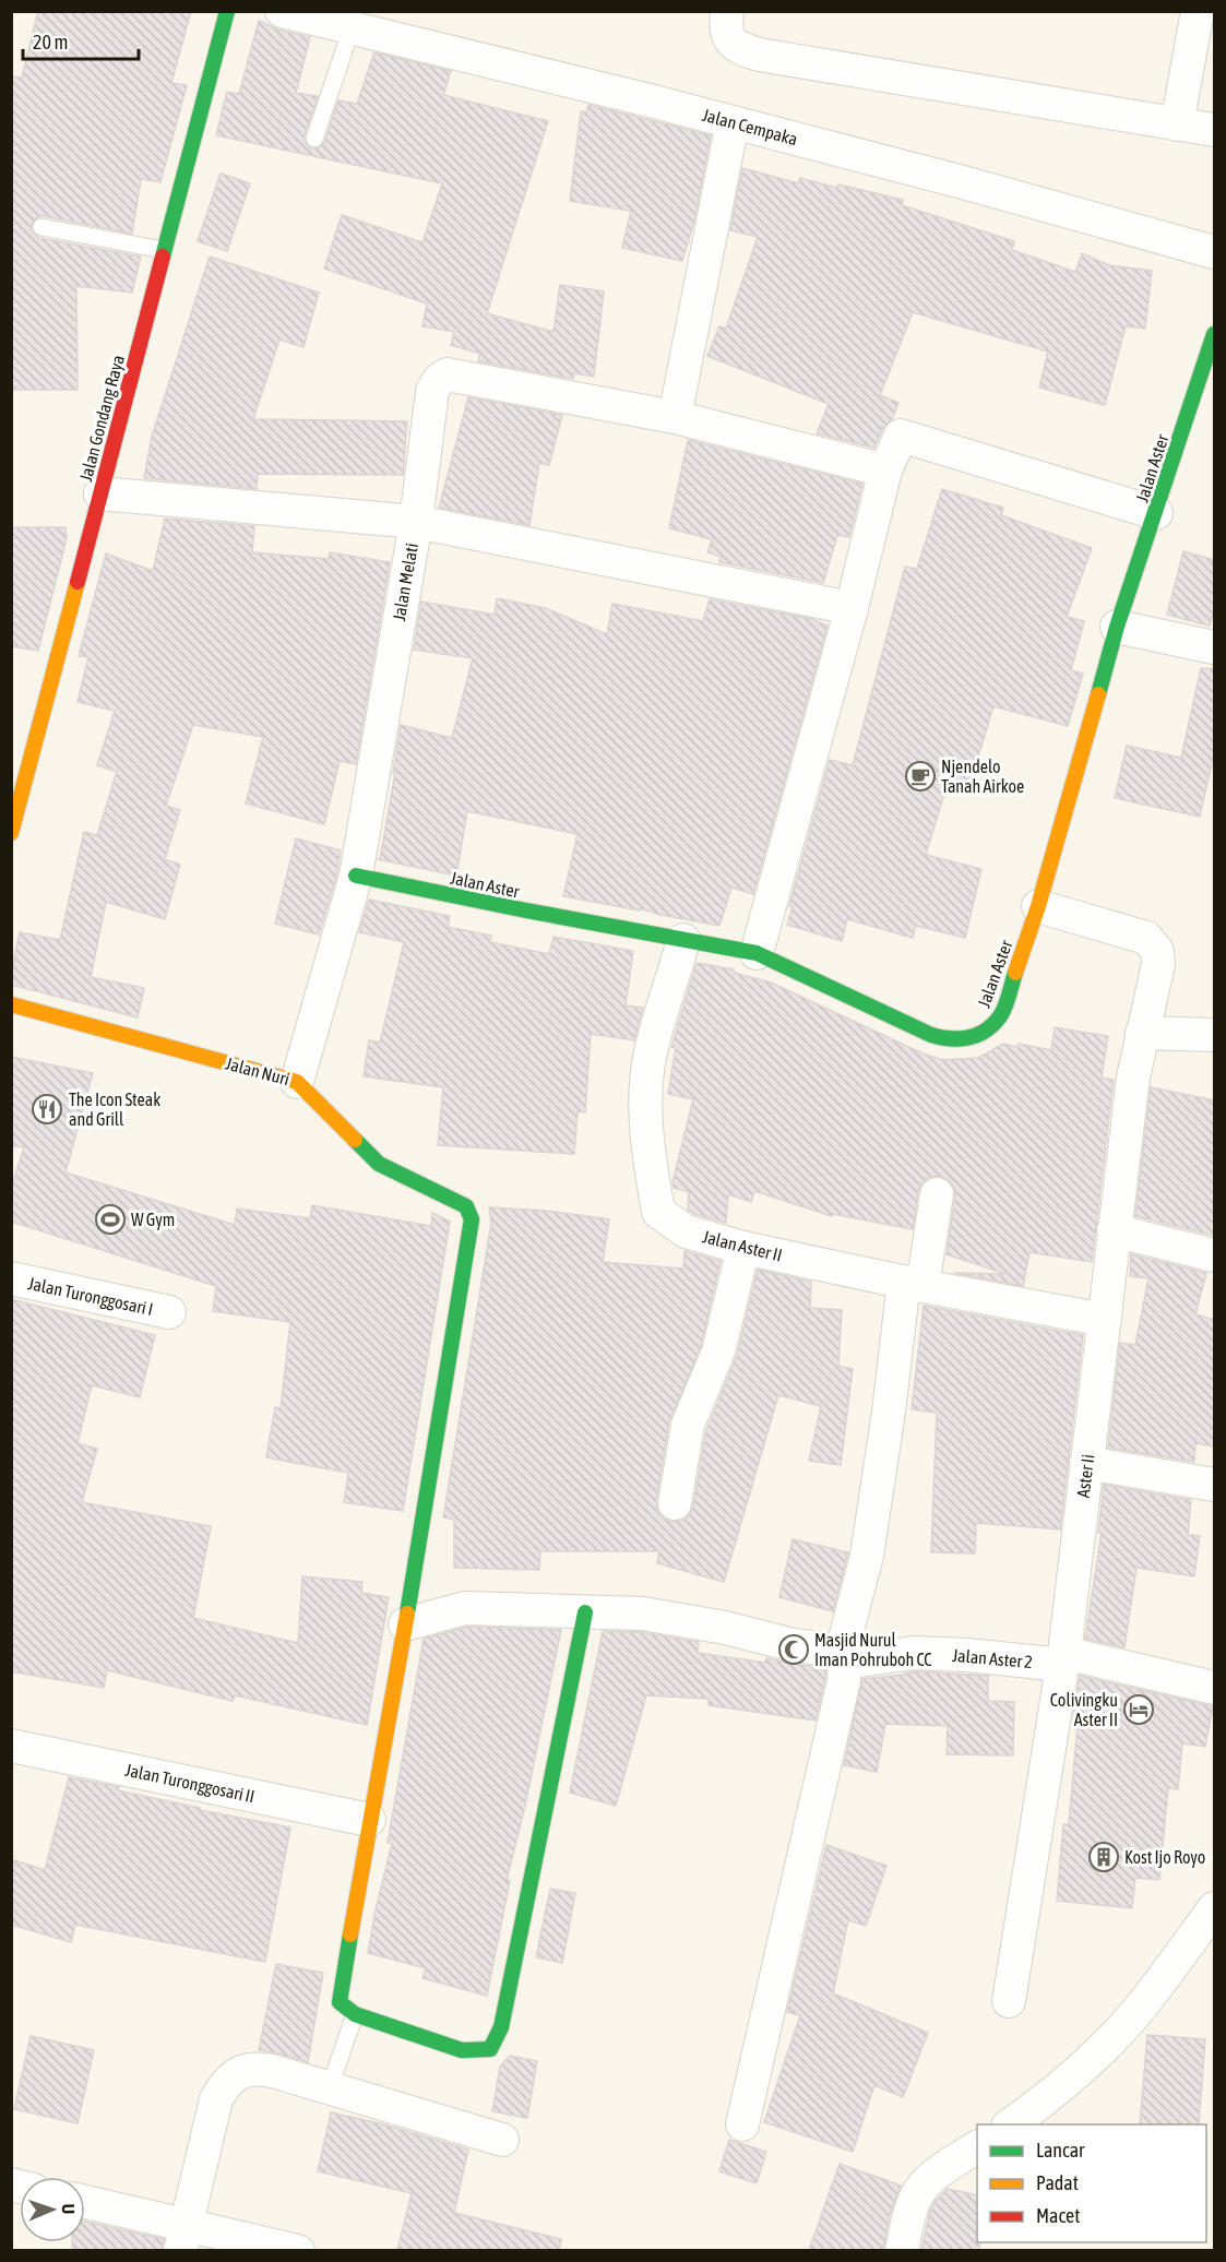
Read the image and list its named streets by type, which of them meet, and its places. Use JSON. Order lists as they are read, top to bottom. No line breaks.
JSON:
{"streets":{"street":["Jalan Cempaka","Jalan Gondang Raya","Jalan Aster","Jalan Melati","Jalan Nuri","Jalan Aster II","Jalan Turonggosari I","Aster Ii","Jalan Aster 2","Jalan Turonggosari II"]},"crossings":[["Jalan Gondang Raya","Jalan Melati"],["Jalan Aster","Jalan Melati"],["Jalan Aster","Jalan Nuri"],["Jalan Aster","Jalan Aster II"],["Jalan Aster","Aster Ii"],["Jalan Melati","Jalan Nuri"],["Jalan Aster II","Aster Ii"],["Aster Ii","Jalan Aster 2"]],"places":{"cafe":["Njendelo Tanah Airkoe"],"restaurant":["The Icon Steak and Grill"],"sports":["W Gym"],"mosque":["Masjid Nurul Iman Pohruboh CC"],"hotel":["Colivingku Aster II"],"building":["Kost Ijo Royo"]},"legend":["Lancar","Padat","Macet"],"scale_bar":"20 m","north":"right"}
